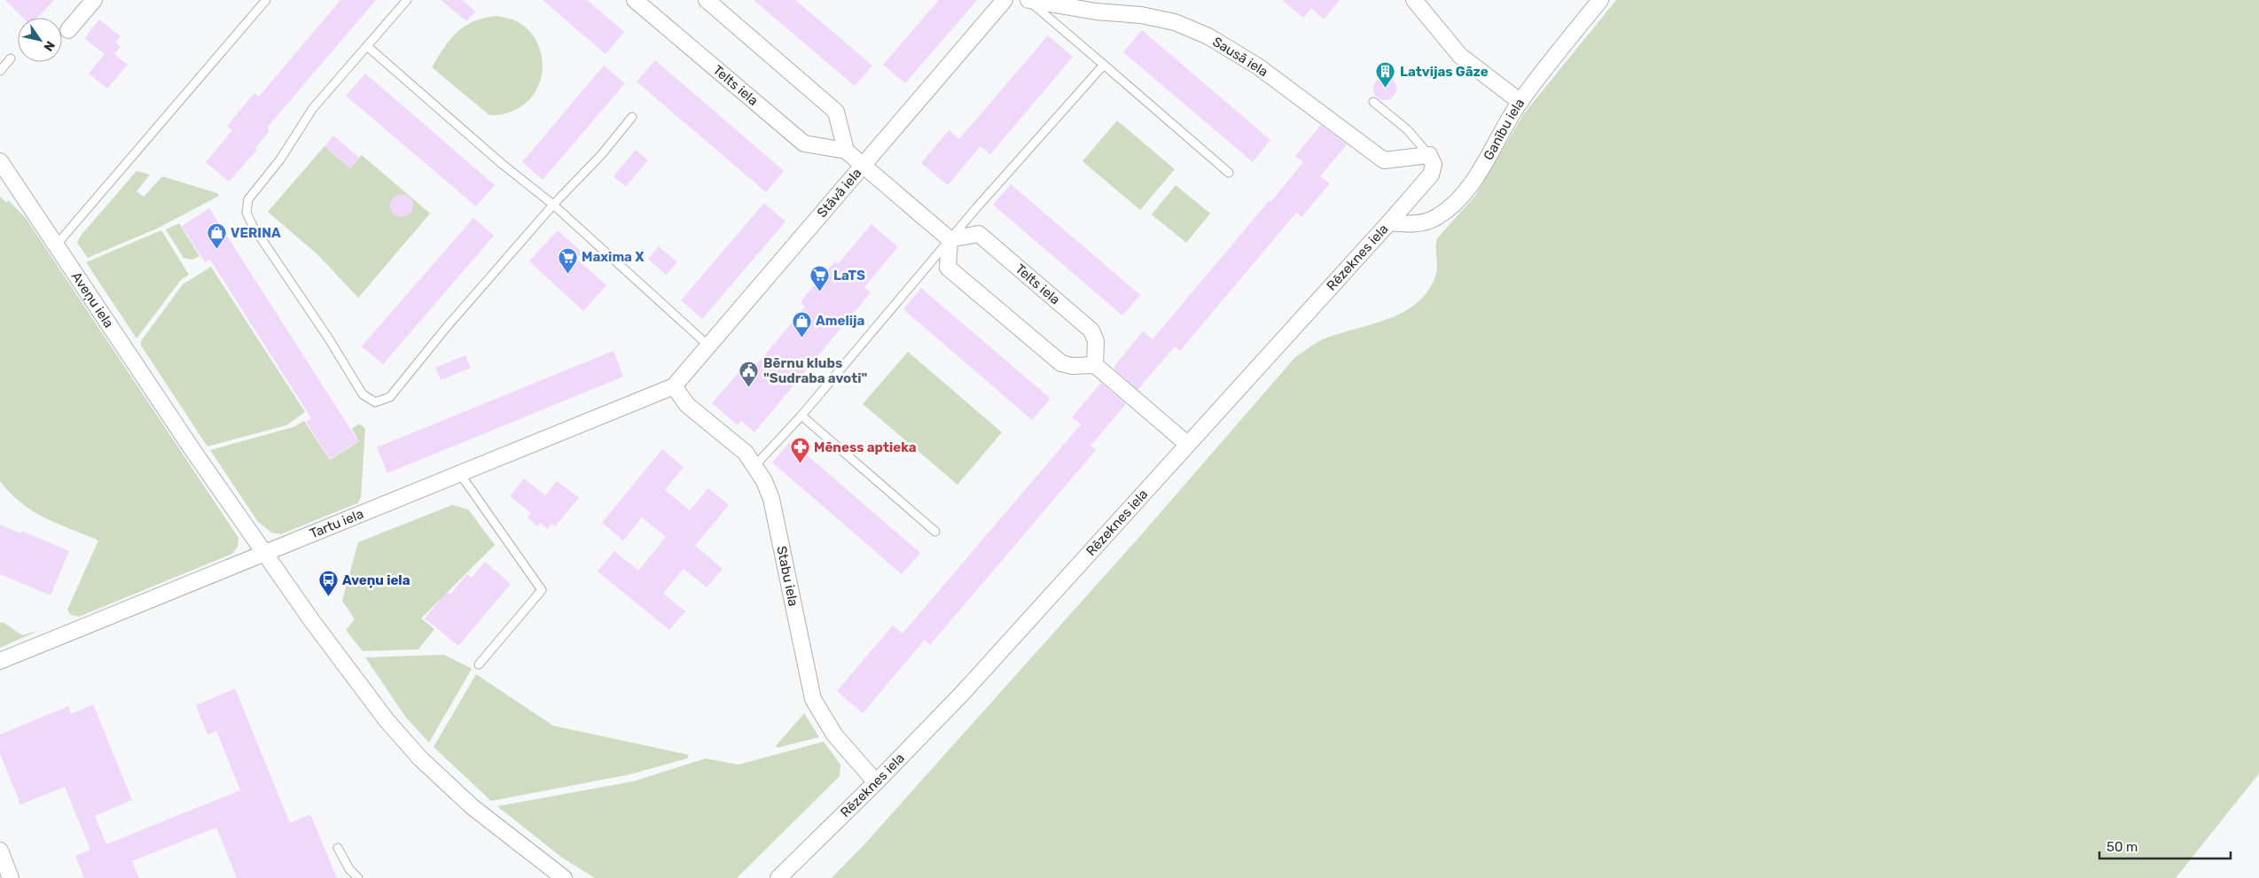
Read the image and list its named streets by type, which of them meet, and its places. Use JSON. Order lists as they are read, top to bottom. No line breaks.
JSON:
{"streets":{"street":["Sausā iela","Telts iela","Ganību iela","Stāvā iela","Rēzeknes iela","Aveņu iela","Tartu iela","Stabu iela"]},"crossings":[["Sausā iela","Rēzeknes iela"],["Ganību iela","Rēzeknes iela"],["Stāvā iela","Tartu iela"],["Stāvā iela","Stabu iela"],["Rēzeknes iela","Stabu iela"],["Aveņu iela","Tartu iela"],["Tartu iela","Stabu iela"]],"places":{"building":["Latvijas Gāze"],"shop":["VERINA","Amelija"],"supermarket":["Maxima X","LaTS"],"public building":["Bērnu klubs \"Sudraba avoti\""],"pharmacy":["Mēness aptieka"],"bus stop":["Aveņu iela"]},"scale_bar":"50 m","north":"bottom right"}
